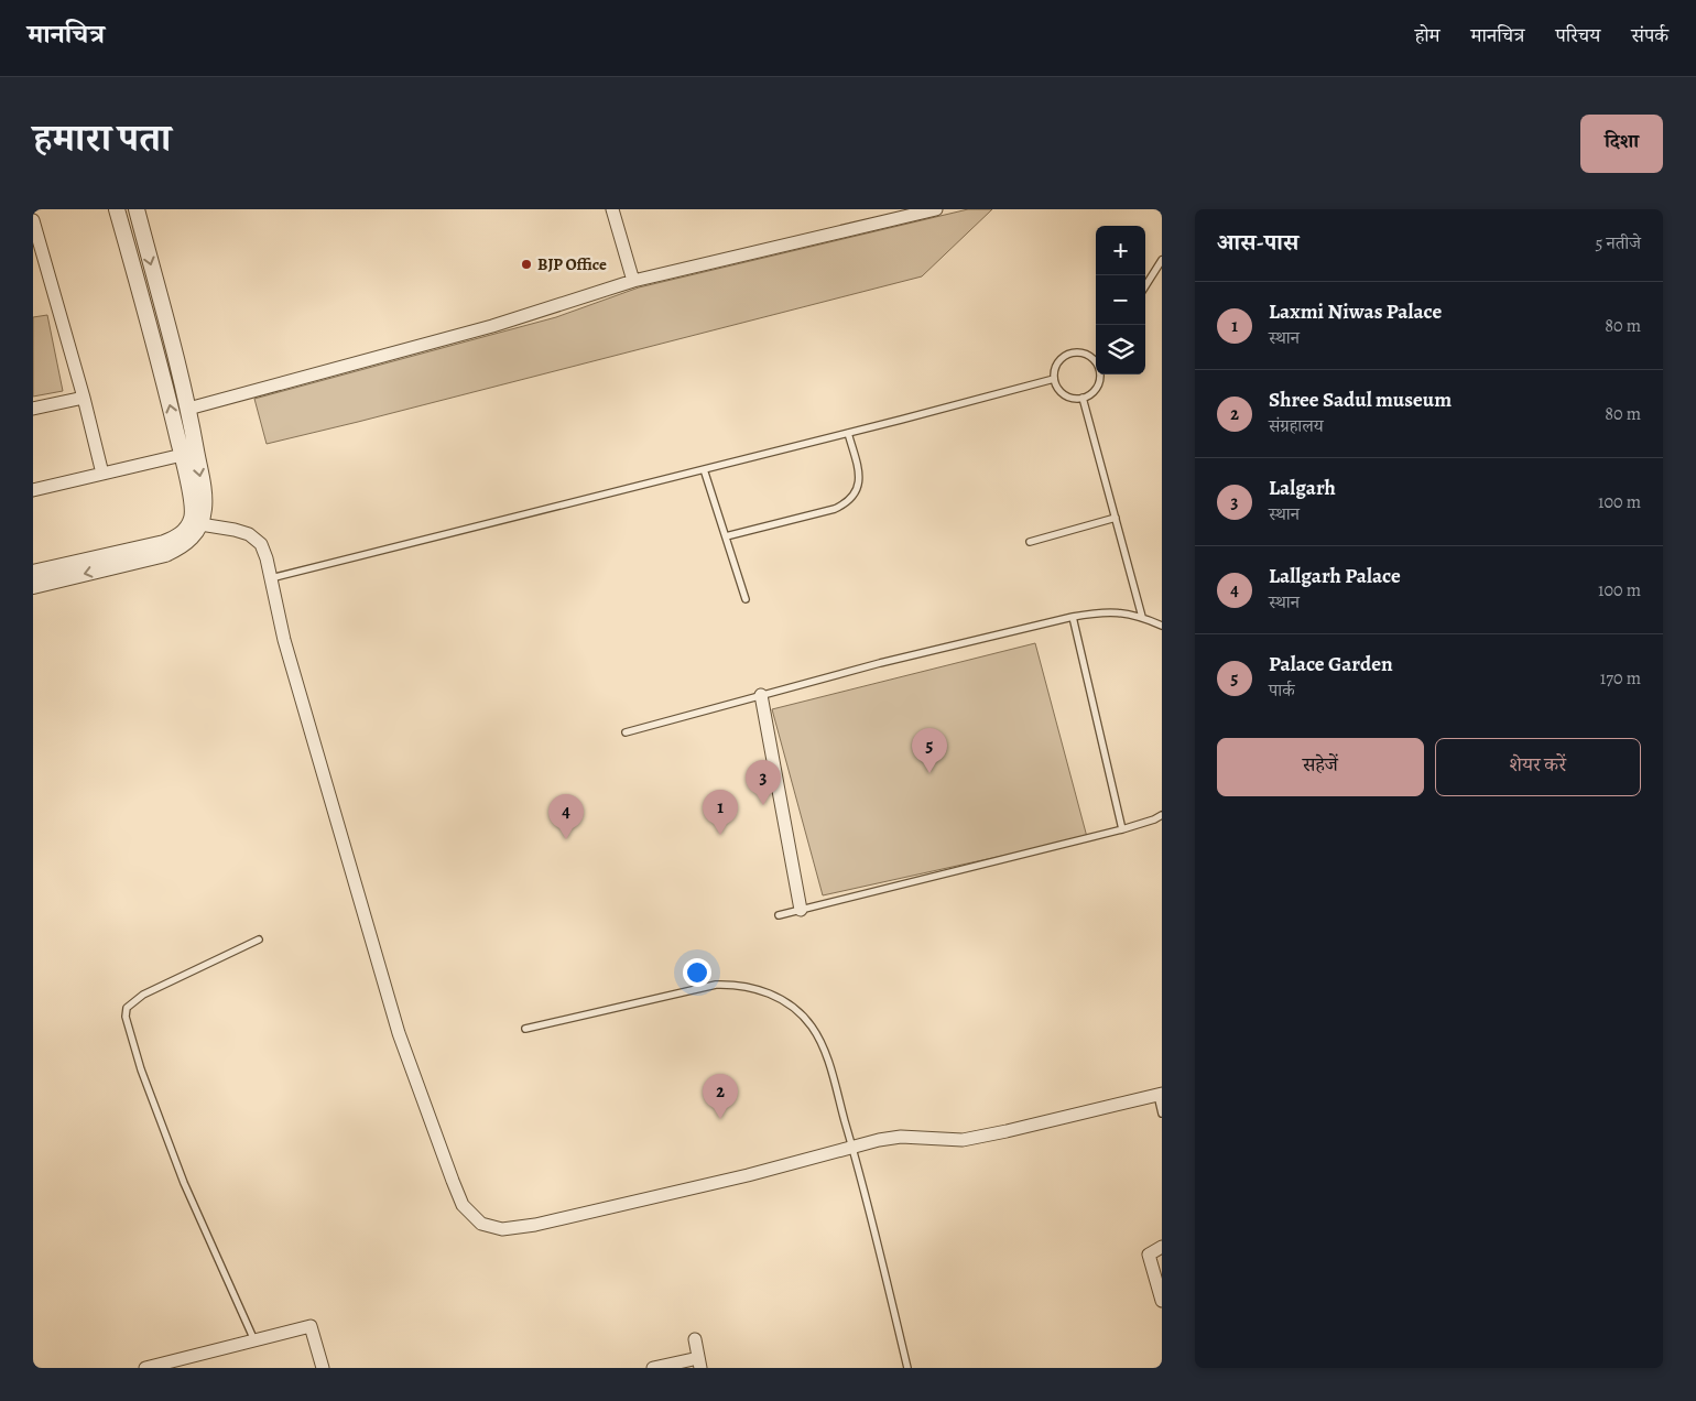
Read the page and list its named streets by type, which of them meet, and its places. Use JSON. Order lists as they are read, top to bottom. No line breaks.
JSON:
{"places":["BJP Office"],"page":{"header":"मानचित्र","nav":["होम","मानचित्र","परिचय","संपर्क"],"title":"हमारा पता","buttons":["दिशा",["सहेजें","शेयर करें"]],"heading":["आस-पास","5 नतीजे"],"map_buttons":["+","−"],"list":[{"mark":"1","name":"Laxmi Niwas Palace","note":"स्थान","value":"80 m"},{"mark":"2","name":"Shree Sadul museum","note":"संग्रहालय","value":"80 m"},{"mark":"3","name":"Lalgarh","note":"स्थान","value":"100 m"},{"mark":"4","name":"Lallgarh Palace","note":"स्थान","value":"100 m"},{"mark":"5","name":"Palace Garden","note":"पार्क","value":"170 m"}],"pins":["5","3","1","4","2"]}}
